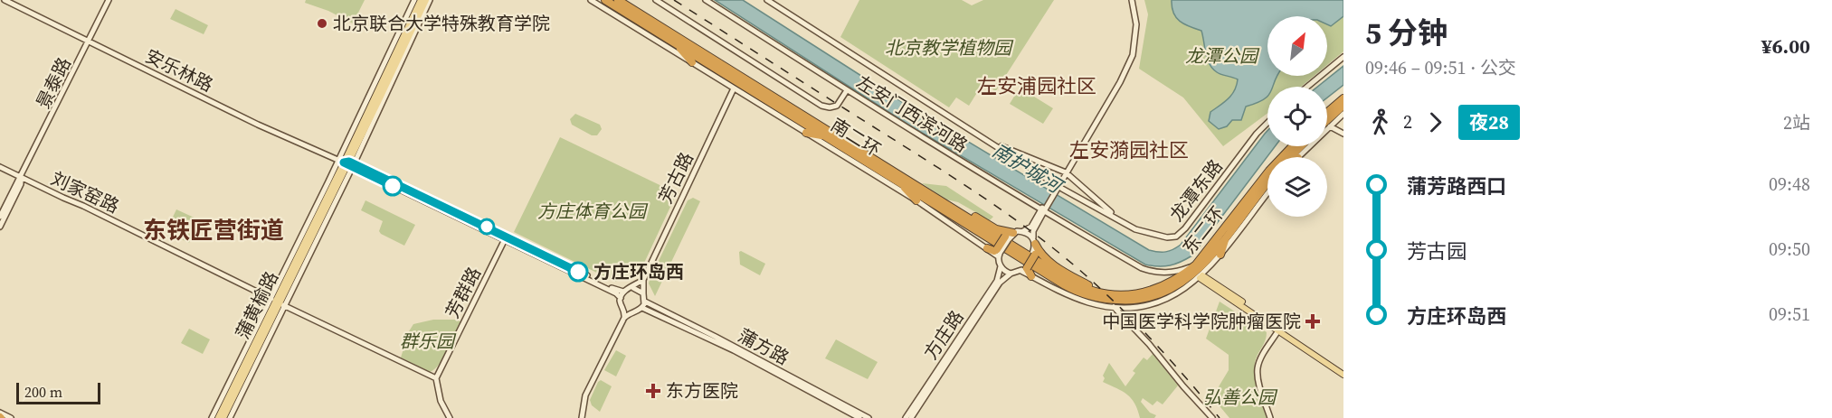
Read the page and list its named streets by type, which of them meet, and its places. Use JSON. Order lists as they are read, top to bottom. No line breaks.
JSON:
{"streets":{"highway":["南二环","东二环"],"main road":["蒲黄榆路"],"street":["安乐林路","景泰路","左安门西滨河路","芳古路","龙潭东路","刘家窑路","芳群路","方庄路","蒲方路"]},"crossings":[["安乐林路","景泰路"],["安乐林路","芳群路"],["安乐林路","蒲黄榆路"],["景泰路","刘家窑路"],["左安门西滨河路","东二环"],["南二环","东二环"],["刘家窑路","芳群路"],["刘家窑路","蒲黄榆路"]],"districts":["左安浦园社区","左安漪园社区","东铁匠营街道"],"water":["南护城河"],"parks":["北京教学植物园","龙潭公园","方庄体育公园","群乐园","弘善公园"],"places":{"other":["北京联合大学特殊教育学院","方庄环岛西"],"health":["中国医学科学院肿瘤医院","东方医院"]},"lines":["bus line 夜28"],"scale_bar":"200 m","north":"top right","page":{"heading":["5 分钟","09:46 – 09:51 · 公交","¥6.00"],"legs":["2","夜28","2站"],"list":[{"name":"蒲芳路西口","value":"09:48"},{"name":"芳古园","value":"09:50"},{"name":"方庄环岛西","value":"09:51"}],"scale":"200 m"}}
